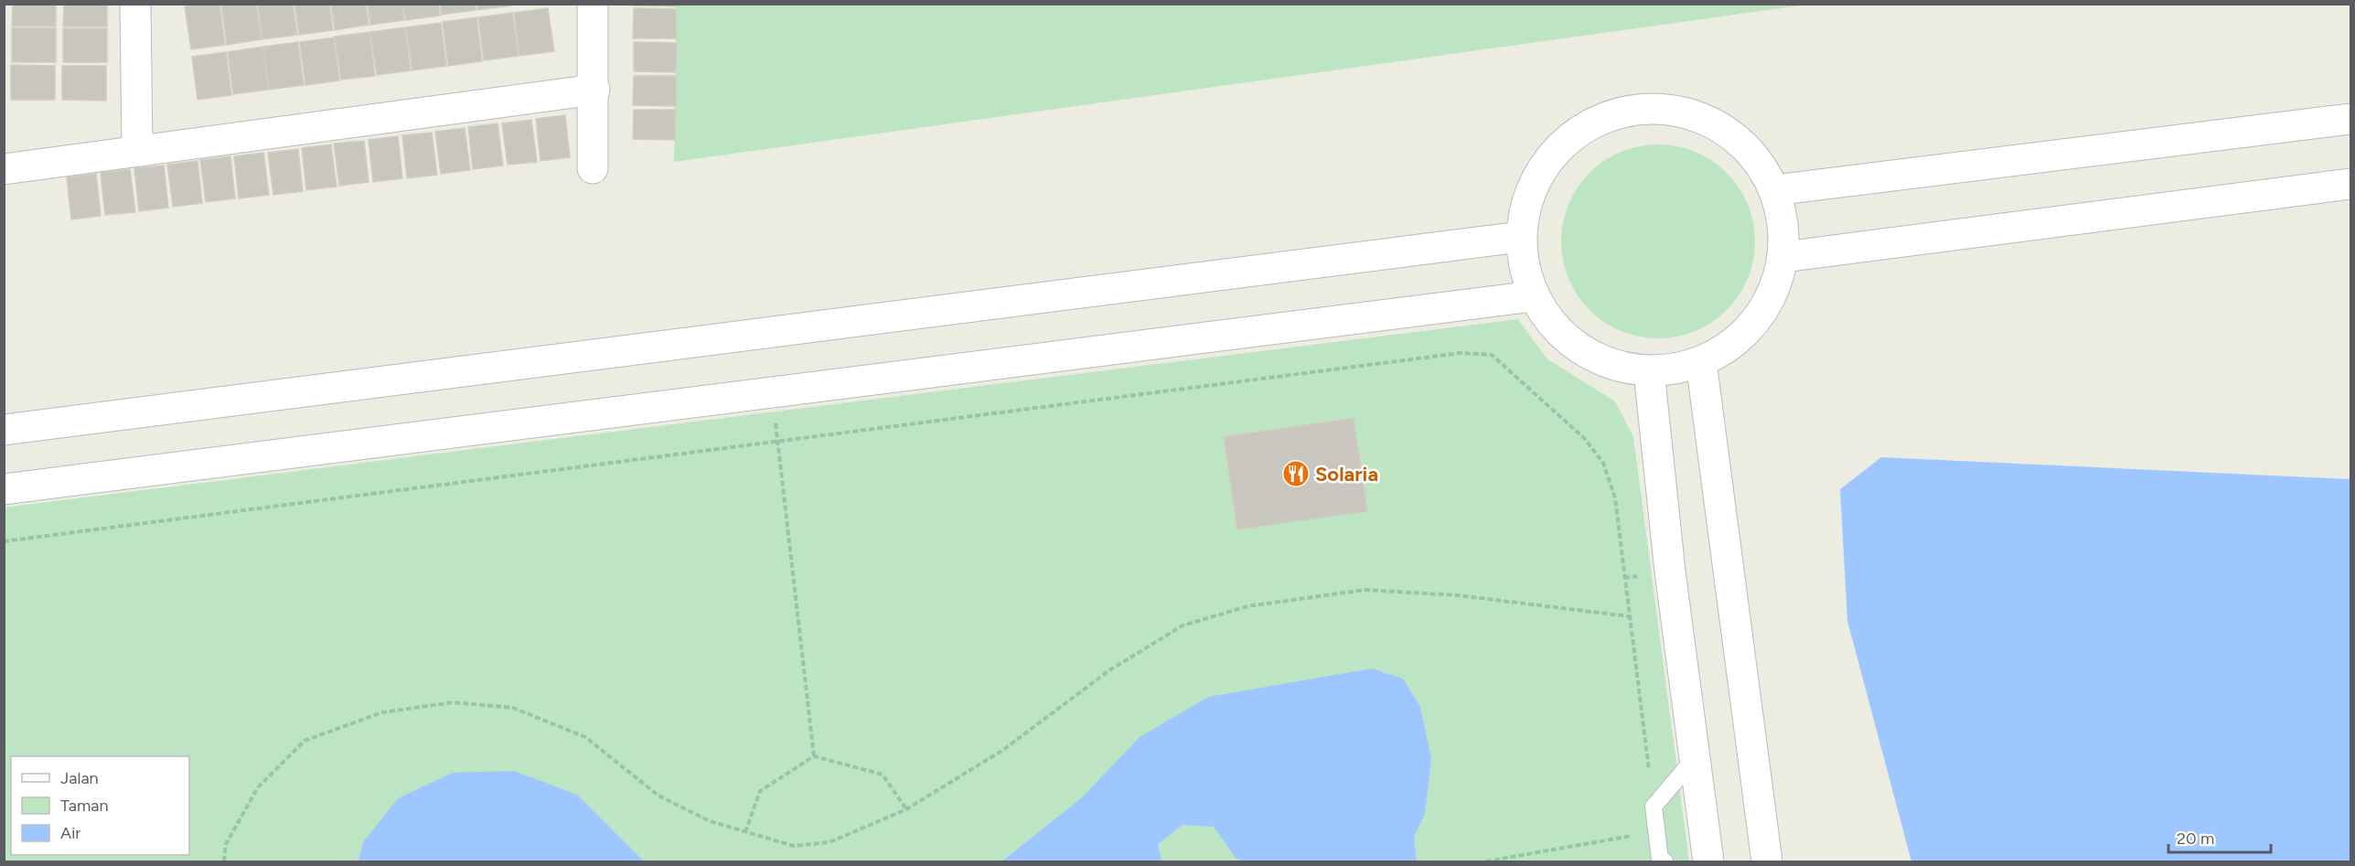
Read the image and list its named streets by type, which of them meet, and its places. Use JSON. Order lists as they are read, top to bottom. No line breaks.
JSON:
{"places":{"restaurant":["Solaria"]},"legend":["Jalan","Taman","Air"],"scale_bar":"20 m"}
